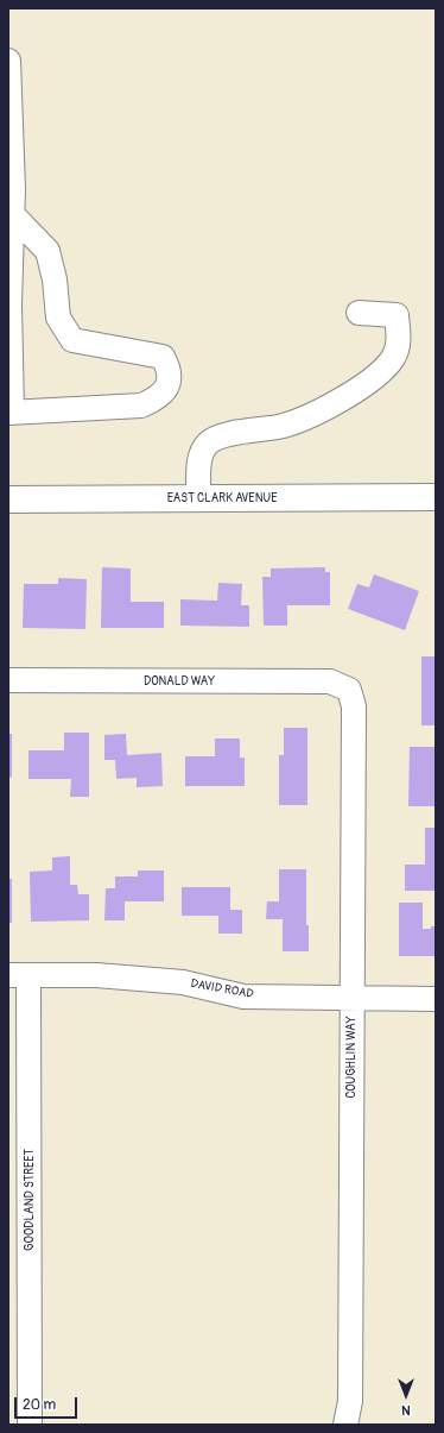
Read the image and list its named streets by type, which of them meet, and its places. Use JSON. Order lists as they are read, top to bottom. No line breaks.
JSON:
{"streets":{"main road":["EAST CLARK AVENUE"],"street":["DONALD WAY","DAVID ROAD","COUGHLIN WAY","GOODLAND STREET"]},"crossings":[["DONALD WAY","COUGHLIN WAY"],["DAVID ROAD","COUGHLIN WAY"],["DAVID ROAD","GOODLAND STREET"]],"scale_bar":"20 m","north":"bottom"}
